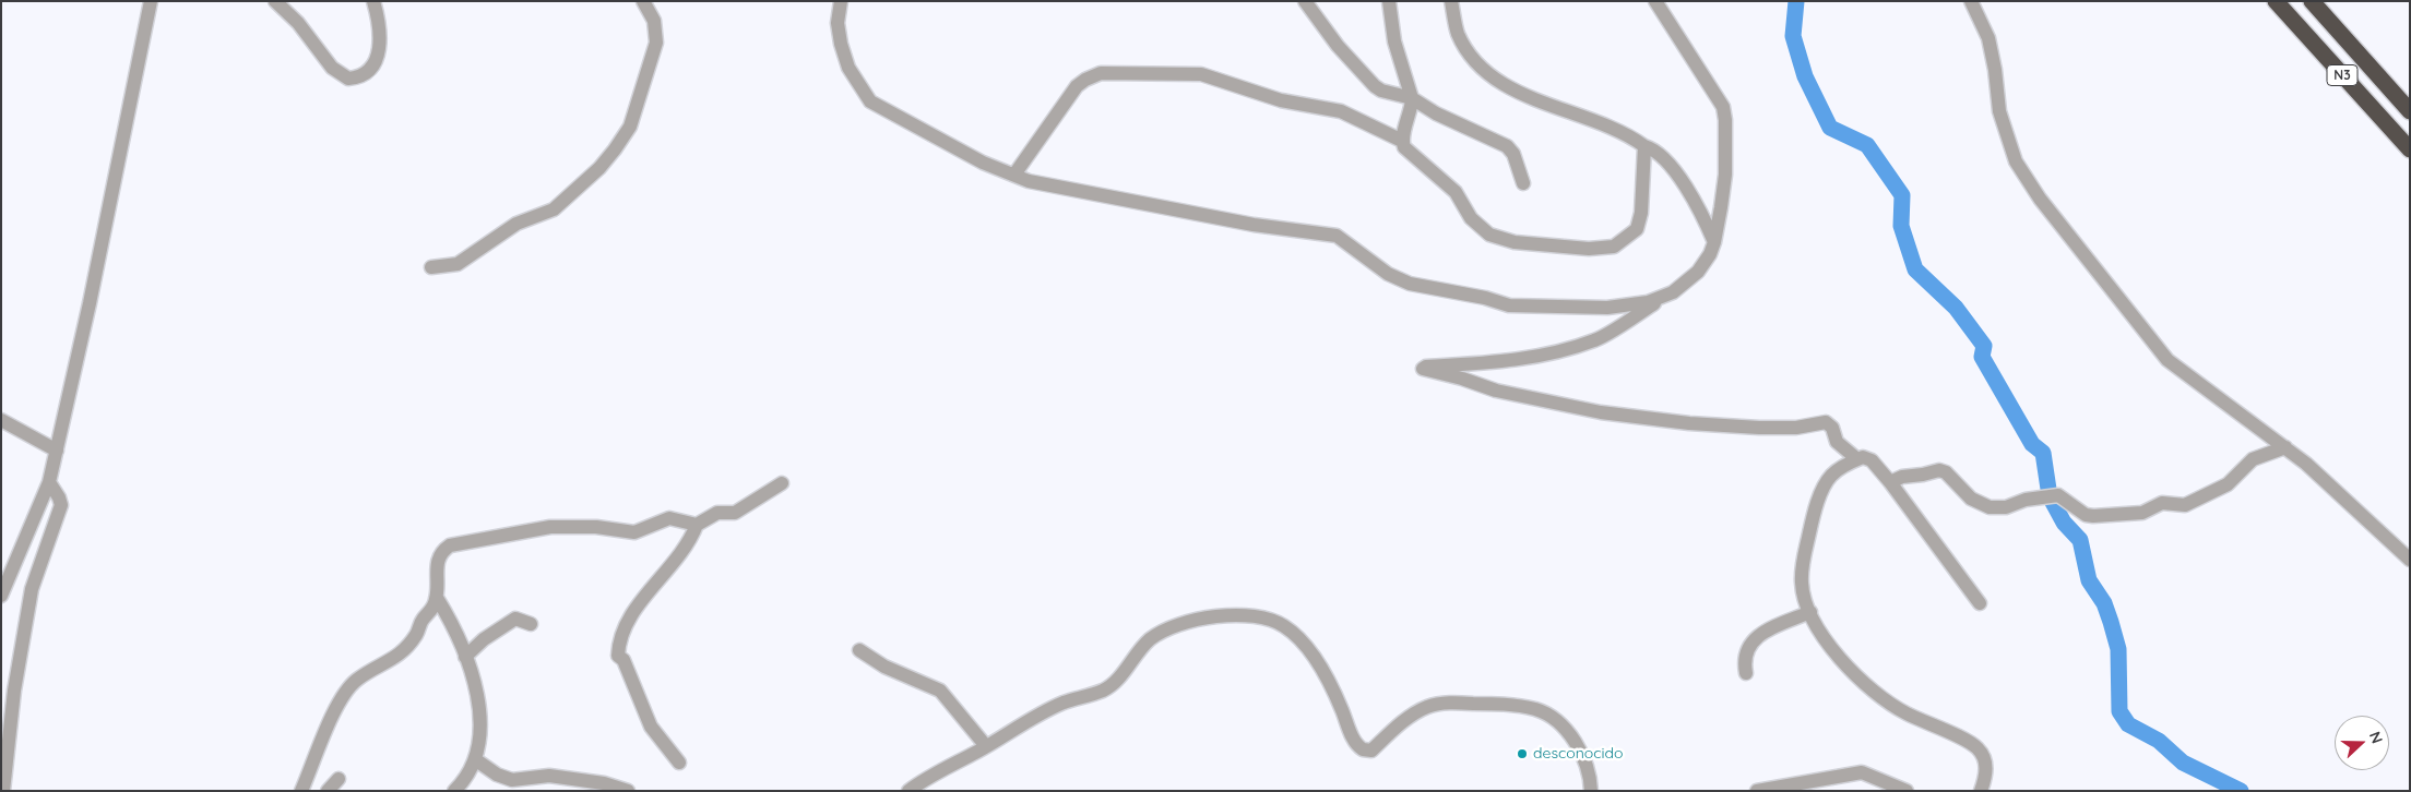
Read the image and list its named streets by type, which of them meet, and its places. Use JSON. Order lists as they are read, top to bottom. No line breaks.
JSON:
{"streets":{"highway":["N3"]},"places":["desconocido"],"north":"right"}
